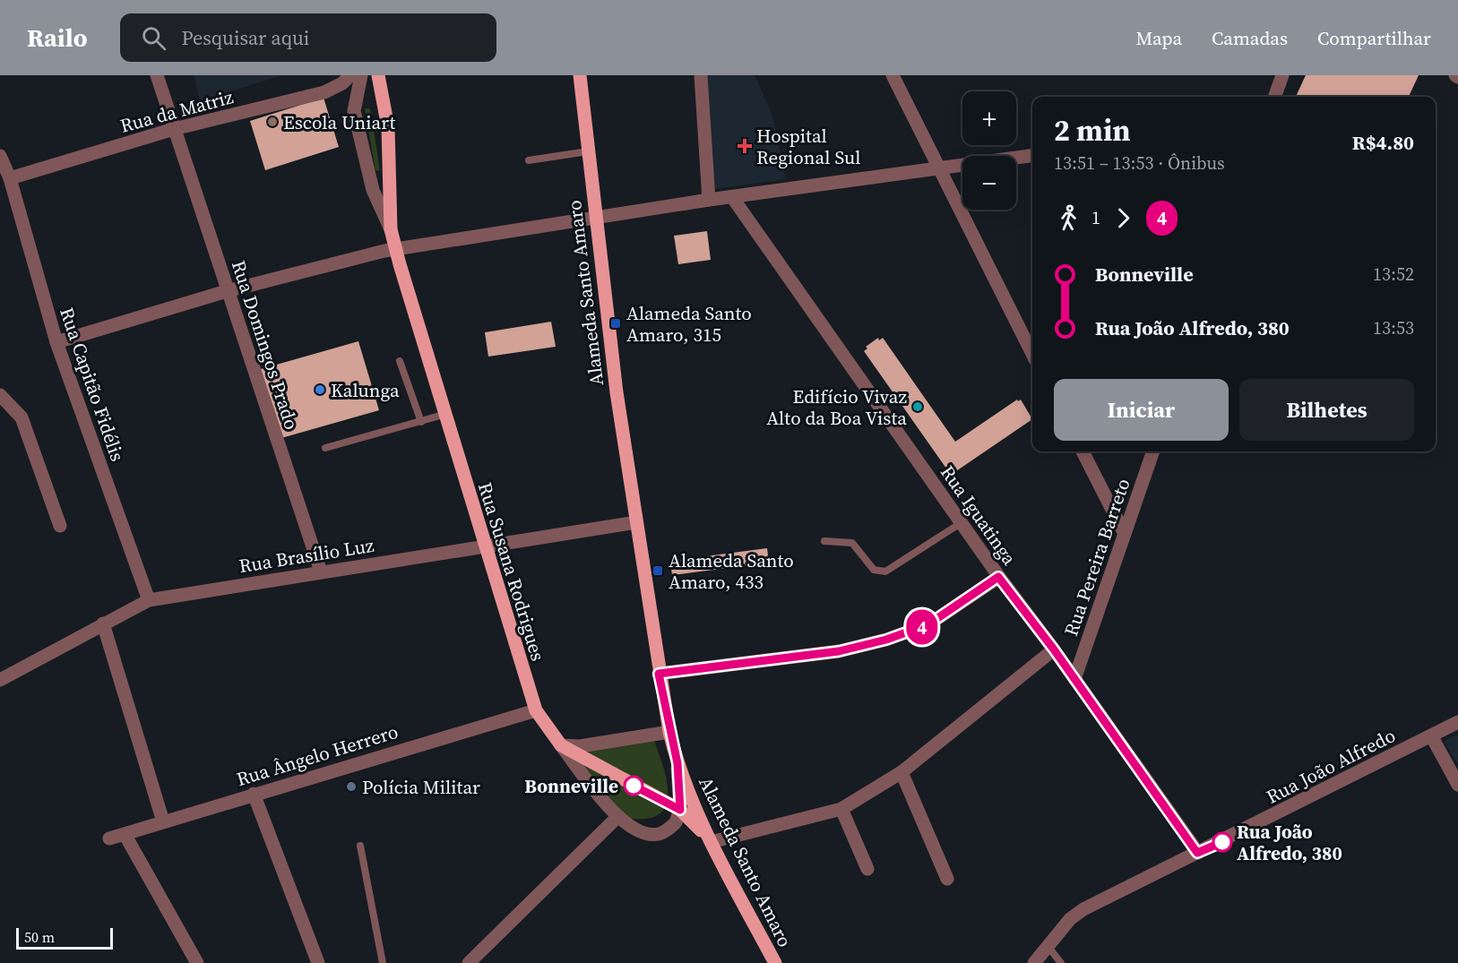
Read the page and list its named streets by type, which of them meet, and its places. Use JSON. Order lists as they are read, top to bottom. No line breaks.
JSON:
{"streets":{"main road":["Alameda Santo Amaro","Rua Susana Rodrigues"],"street":["Rua da Matriz","Rua Domingos Prado","Rua Capitão Fidélis","Rua Iguatinga","Rua Brasílio Luz","Rua Pereira Barreto","Rua Ângelo Herrero","Rua João Alfredo"]},"crossings":[["Rua da Matriz","Rua Domingos Prado"],["Rua da Matriz","Rua Capitão Fidélis"],["Alameda Santo Amaro","Rua Brasílio Luz"],["Alameda Santo Amaro","Rua Susana Rodrigues"],["Rua Domingos Prado","Rua Brasílio Luz"],["Rua Capitão Fidélis","Rua Brasílio Luz"],["Rua Iguatinga","Rua Pereira Barreto"],["Rua Iguatinga","Rua João Alfredo"],["Rua Brasílio Luz","Rua Susana Rodrigues"],["Rua Susana Rodrigues","Rua Ângelo Herrero"]],"places":{"other":["Escola Uniart","Kalunga","Edifício Vivaz Alto da Boa Vista","Bonneville","Polícia Militar","Rua João Alfredo, 380"],"health":["Hospital Regional Sul"],"transit":["Alameda Santo Amaro, 315","Alameda Santo Amaro, 433"]},"lines":["bus line 4"],"scale_bar":"50 m","page":{"header":"Railo","search":"Pesquisar aqui","nav":["Mapa","Camadas","Compartilhar"],"on_map":"4","map_buttons":["+","−"],"heading":["2 min","13:51 – 13:53 · Ônibus","R$4.80"],"legs":["1","4"],"list":[{"name":"Bonneville","value":"13:52"},{"name":"Rua João Alfredo, 380","value":"13:53"}],"buttons":["Iniciar","Bilhetes"],"scale":"50 m"}}
